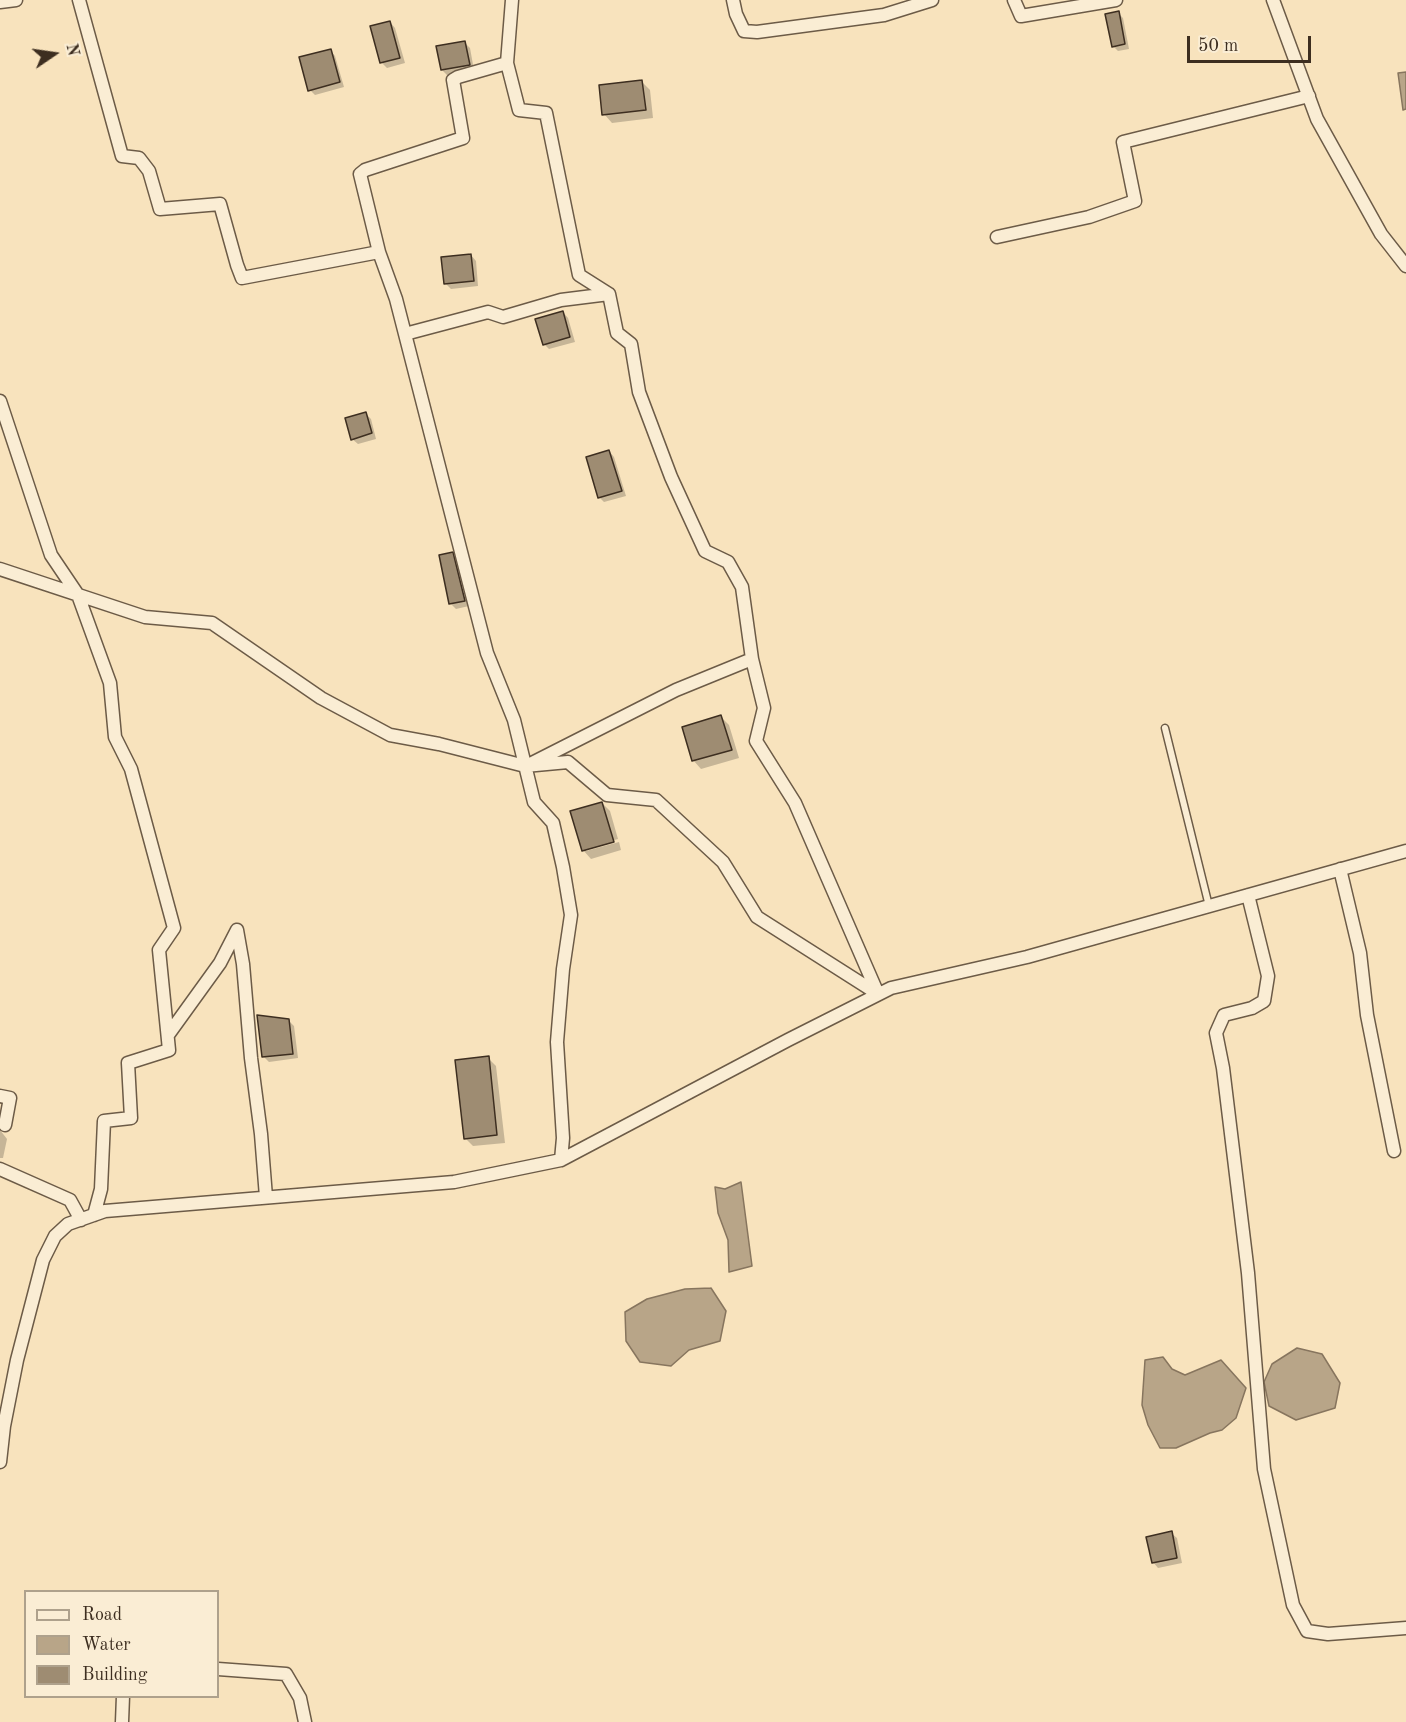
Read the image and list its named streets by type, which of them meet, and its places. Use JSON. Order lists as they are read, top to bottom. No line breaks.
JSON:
{"legend":["Road","Water","Building"],"scale_bar":"50 m","north":"right"}
